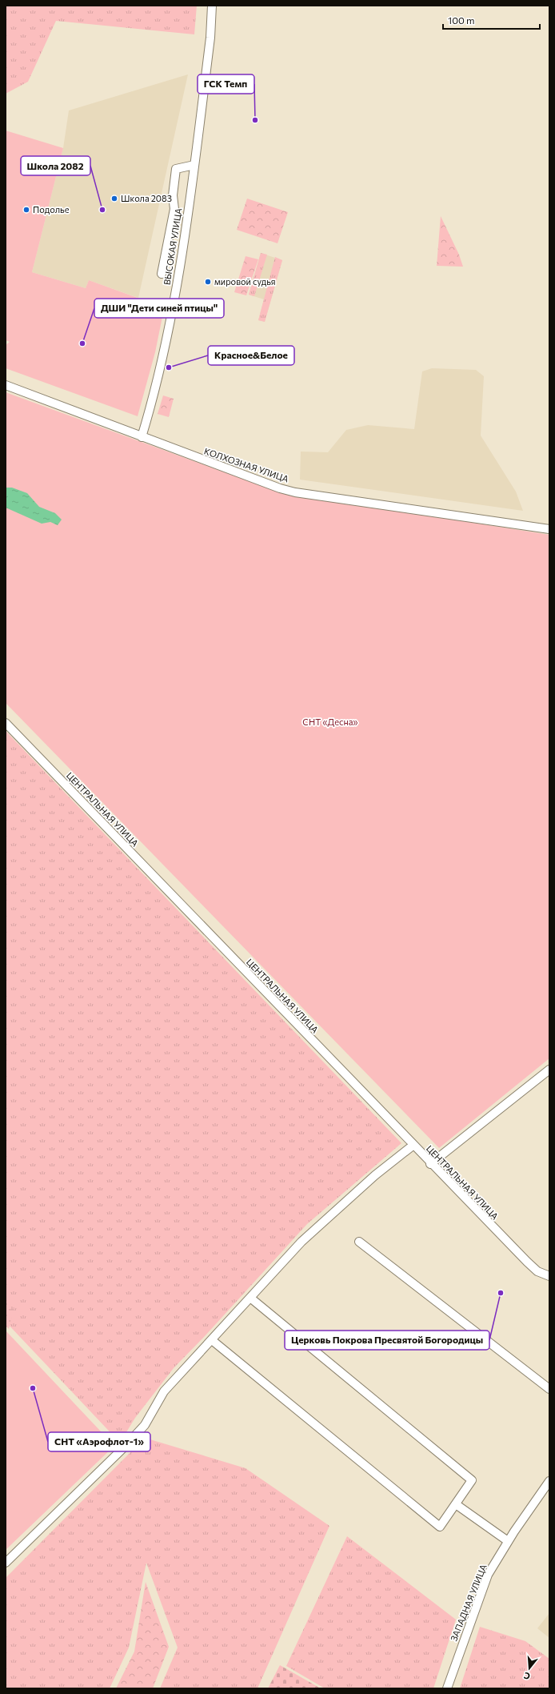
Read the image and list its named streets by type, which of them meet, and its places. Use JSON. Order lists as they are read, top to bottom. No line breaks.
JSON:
{"streets":{"street":["ВЫСОКАЯ УЛИЦА","КОЛХОЗНАЯ УЛИЦА","ЦЕНТРАЛЬНАЯ УЛИЦА","ЗАПАДНАЯ УЛИЦА"]},"crossings":[["ВЫСОКАЯ УЛИЦА","КОЛХОЗНАЯ УЛИЦА"]],"parks":["СНТ «Десна»"],"places":["ГСК Темп","Школа 2083","Подолье","Школа 2082","мировой судья","ДШИ \"Дети синей птицы\"","Красное&Белое","Церковь Покрова Пресвятой Богородицы","СНТ «Аэрофлот-1»"],"scale_bar":"100 m","north":"bottom"}
